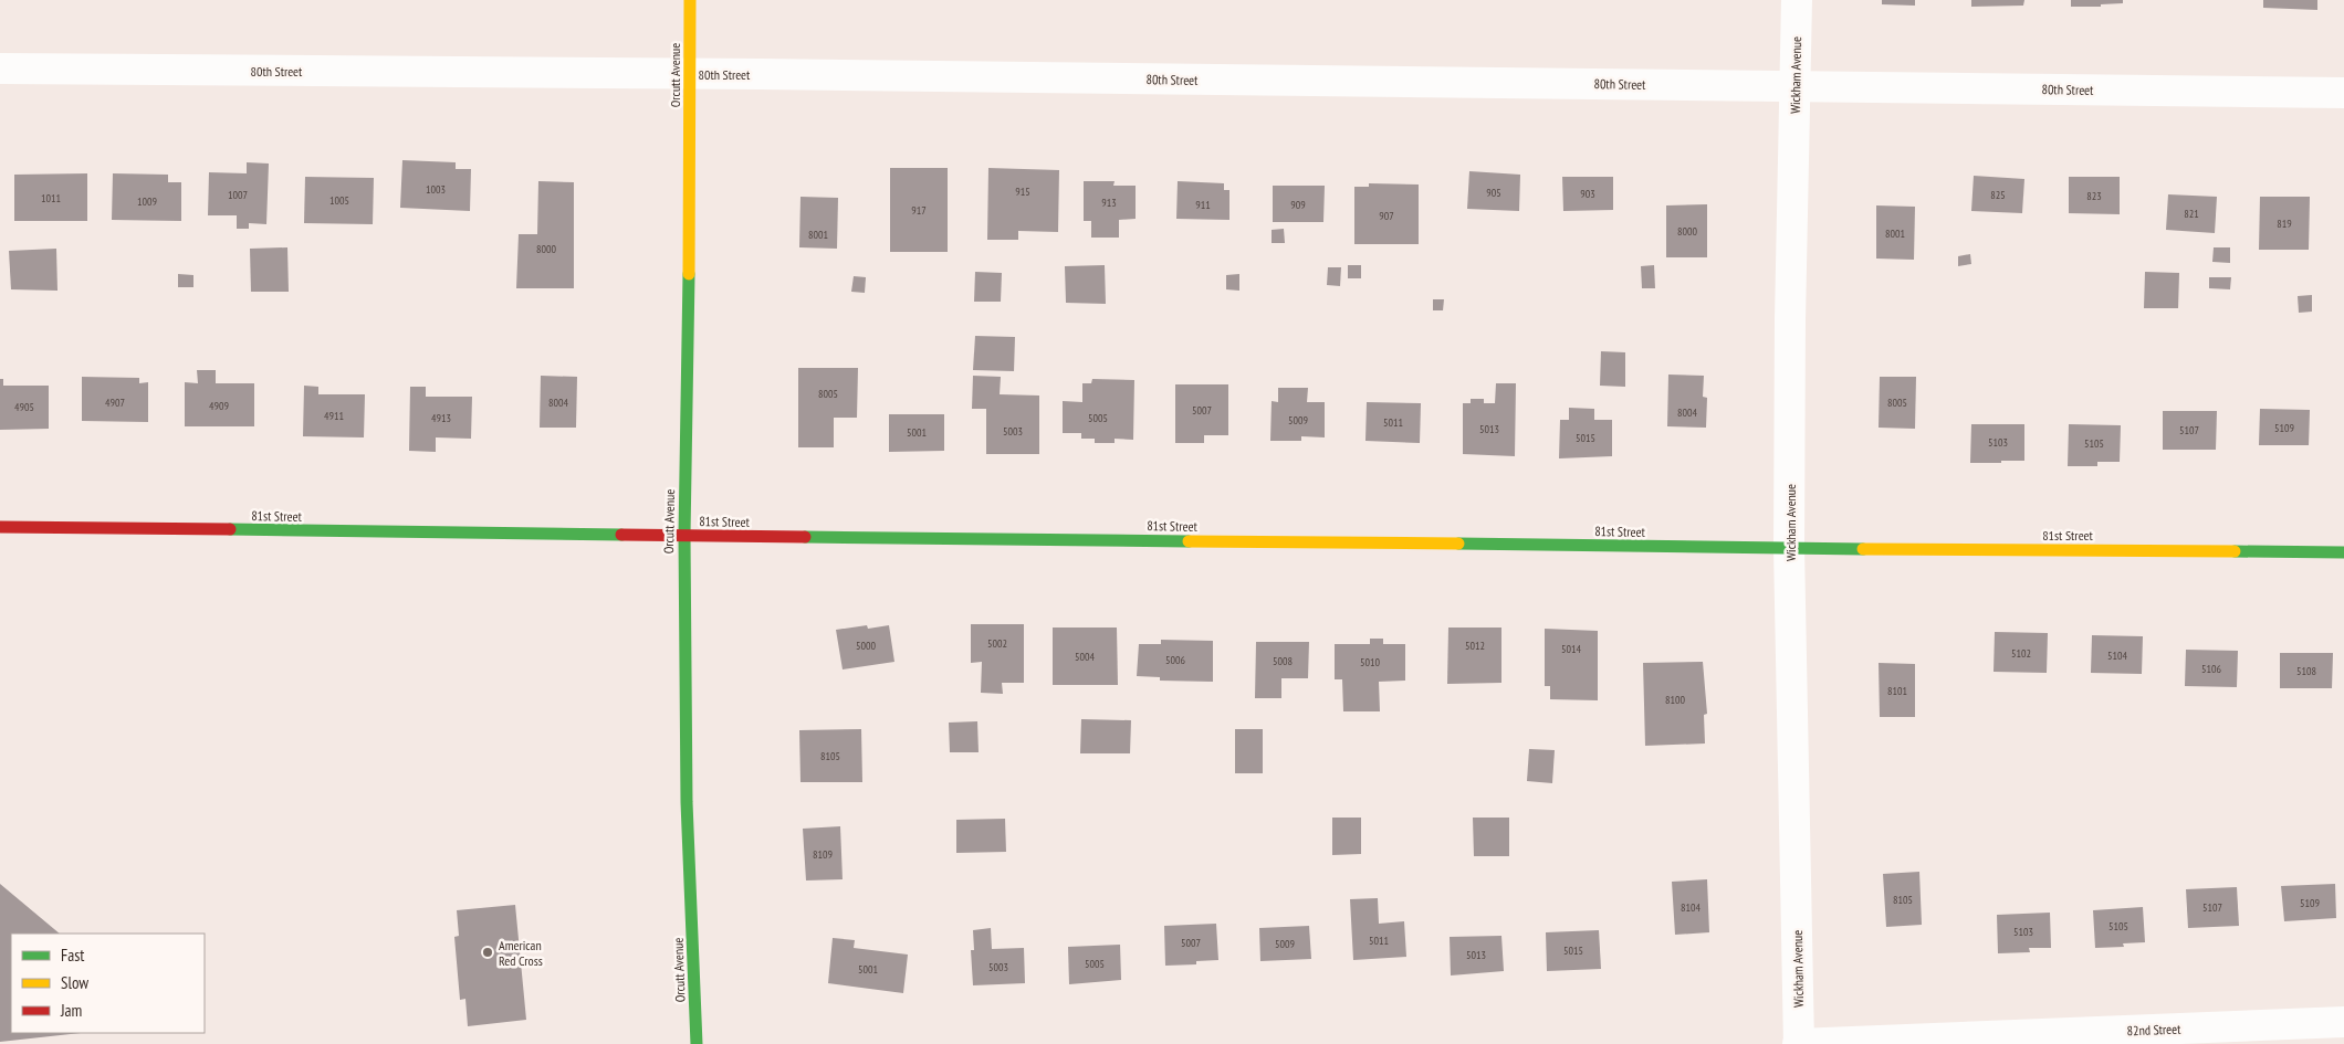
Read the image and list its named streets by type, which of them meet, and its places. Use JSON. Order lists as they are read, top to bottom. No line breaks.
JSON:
{"streets":{"street":["80th Street","Orcutt Avenue","Wickham Avenue","81st Street","82nd Street"]},"crossings":[["80th Street","Orcutt Avenue"],["80th Street","Wickham Avenue"],["Orcutt Avenue","81st Street"],["Wickham Avenue","81st Street"],["Wickham Avenue","82nd Street"]],"places":["American Red Cross"],"house_numbers":["1003","915","905","903","1007","825","823","1011","1005","1009","913","911","909","917","821","907","819","8000","8001","8001","8000","8005","4907","8004","8005","4909","4905","5007","8004","4911","4913","5005","5009","5011","5109","5013","5107","5003","5001","5015","5103","5105","5002","5000","5012","5014","5102","5104","5004","5006","5008","5010","5106","5108","8101","8100","8105","8109","8105","5109","8104","5107","5105","5103","5011","5007","5009","5015","5013","5005","5003","5001"],"legend":["Fast","Slow","Jam"]}
